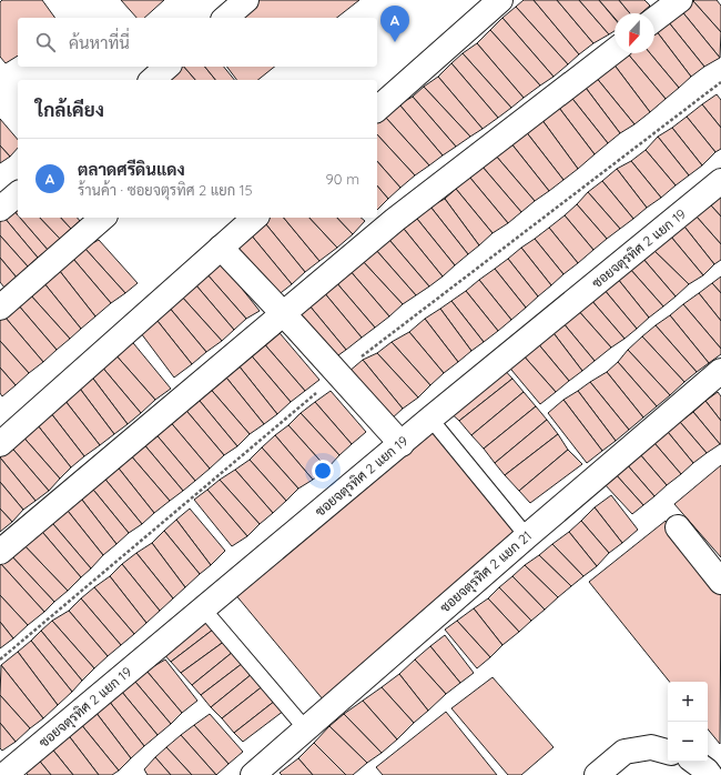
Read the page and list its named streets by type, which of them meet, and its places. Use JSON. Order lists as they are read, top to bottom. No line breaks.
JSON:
{"streets":{"street":["ซอยจตุรทิศ 2 แยก 19","ซอยจตุรทิศ 2 แยก 21"]},"north":"bottom","page":{"pins":"A","search":"ค้นหาที่นี่","heading":"ใกล้เคียง","list":[{"mark":"A","name":"ตลาดศรีดินแดง","note":"ร้านค้า · ซอยจตุรทิศ 2 แยก 15","value":"90 m"}],"map_buttons":["+","−"]}}
